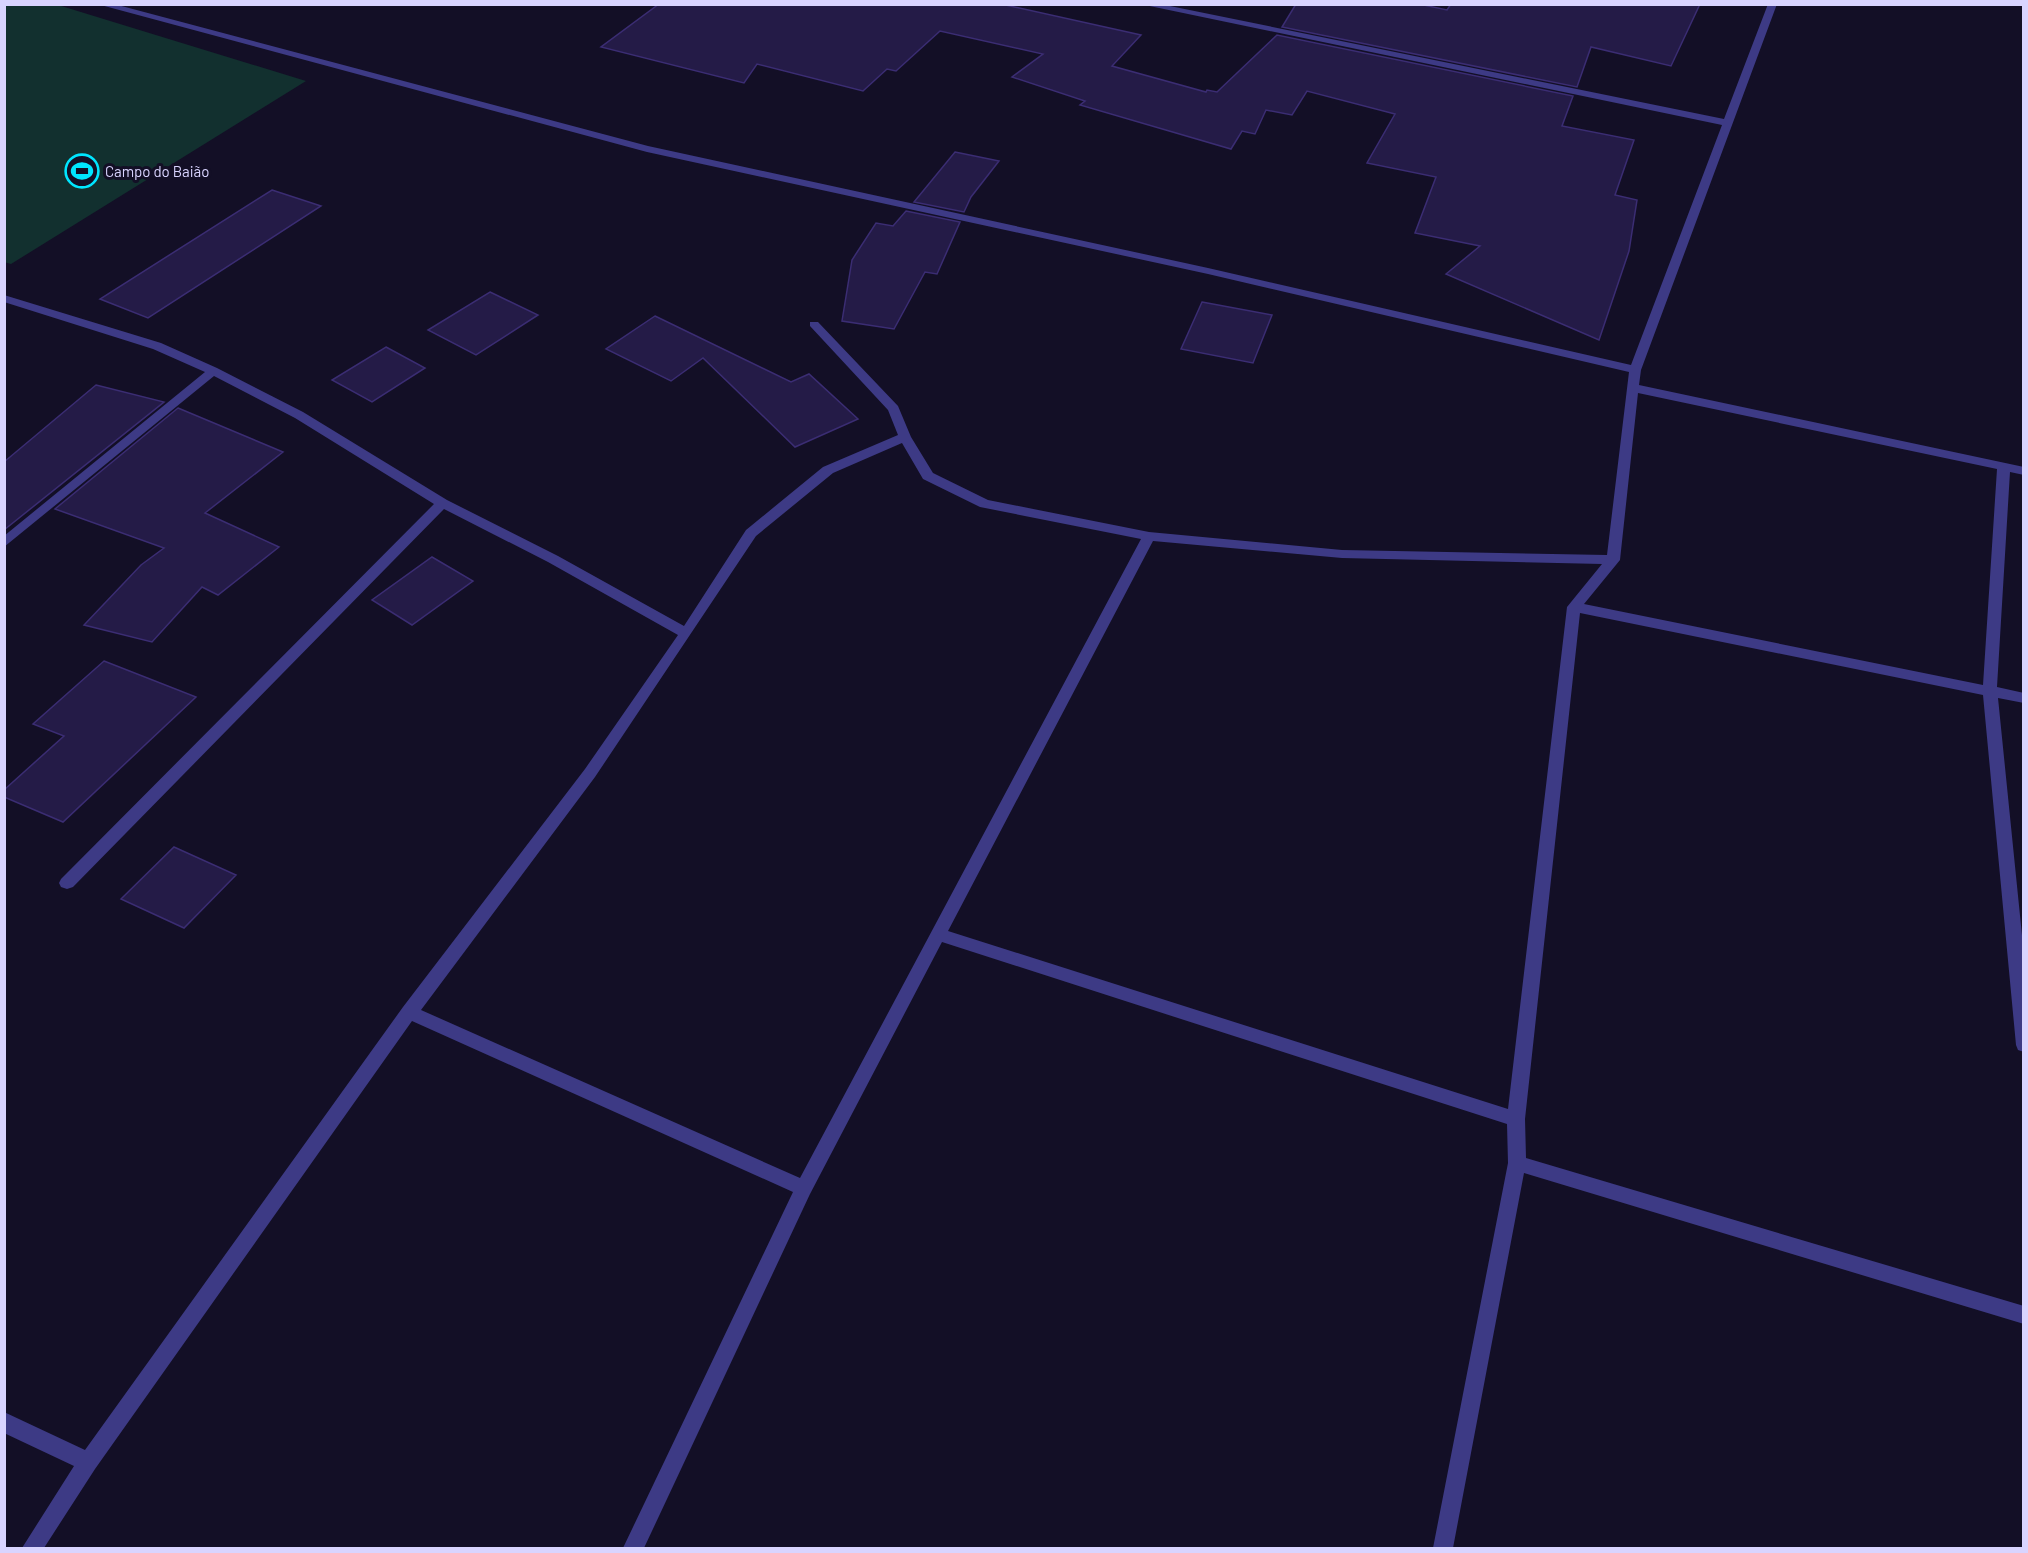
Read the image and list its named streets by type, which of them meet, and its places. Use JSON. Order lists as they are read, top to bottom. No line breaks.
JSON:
{"places":{"sports":["Campo do Baião"]}}
